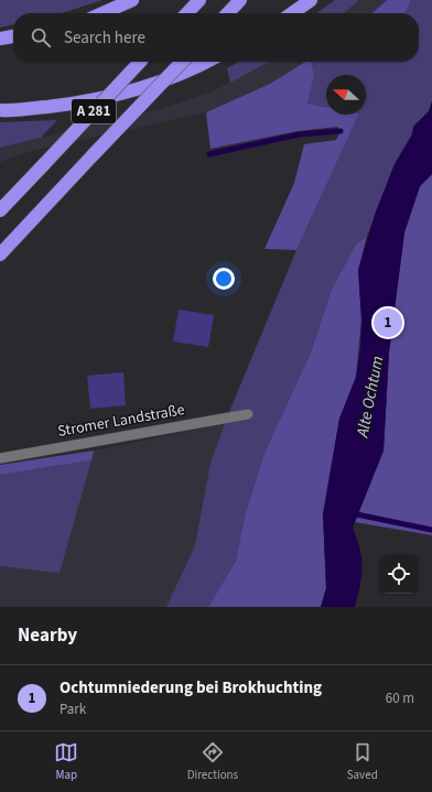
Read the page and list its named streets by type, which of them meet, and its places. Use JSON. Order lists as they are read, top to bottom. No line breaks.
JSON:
{"streets":{"highway":["A 281"],"lane":["Stromer Landstraße"]},"water":["Alte Ochtum"],"north":"left","page":{"search":"Search here","pins":"1","heading":"Nearby","list":[{"mark":"1","name":"Ochtumniederung bei Brokhuchting","note":"Park","value":"60 m"}],"nav":["Map","Directions","Saved"]}}
